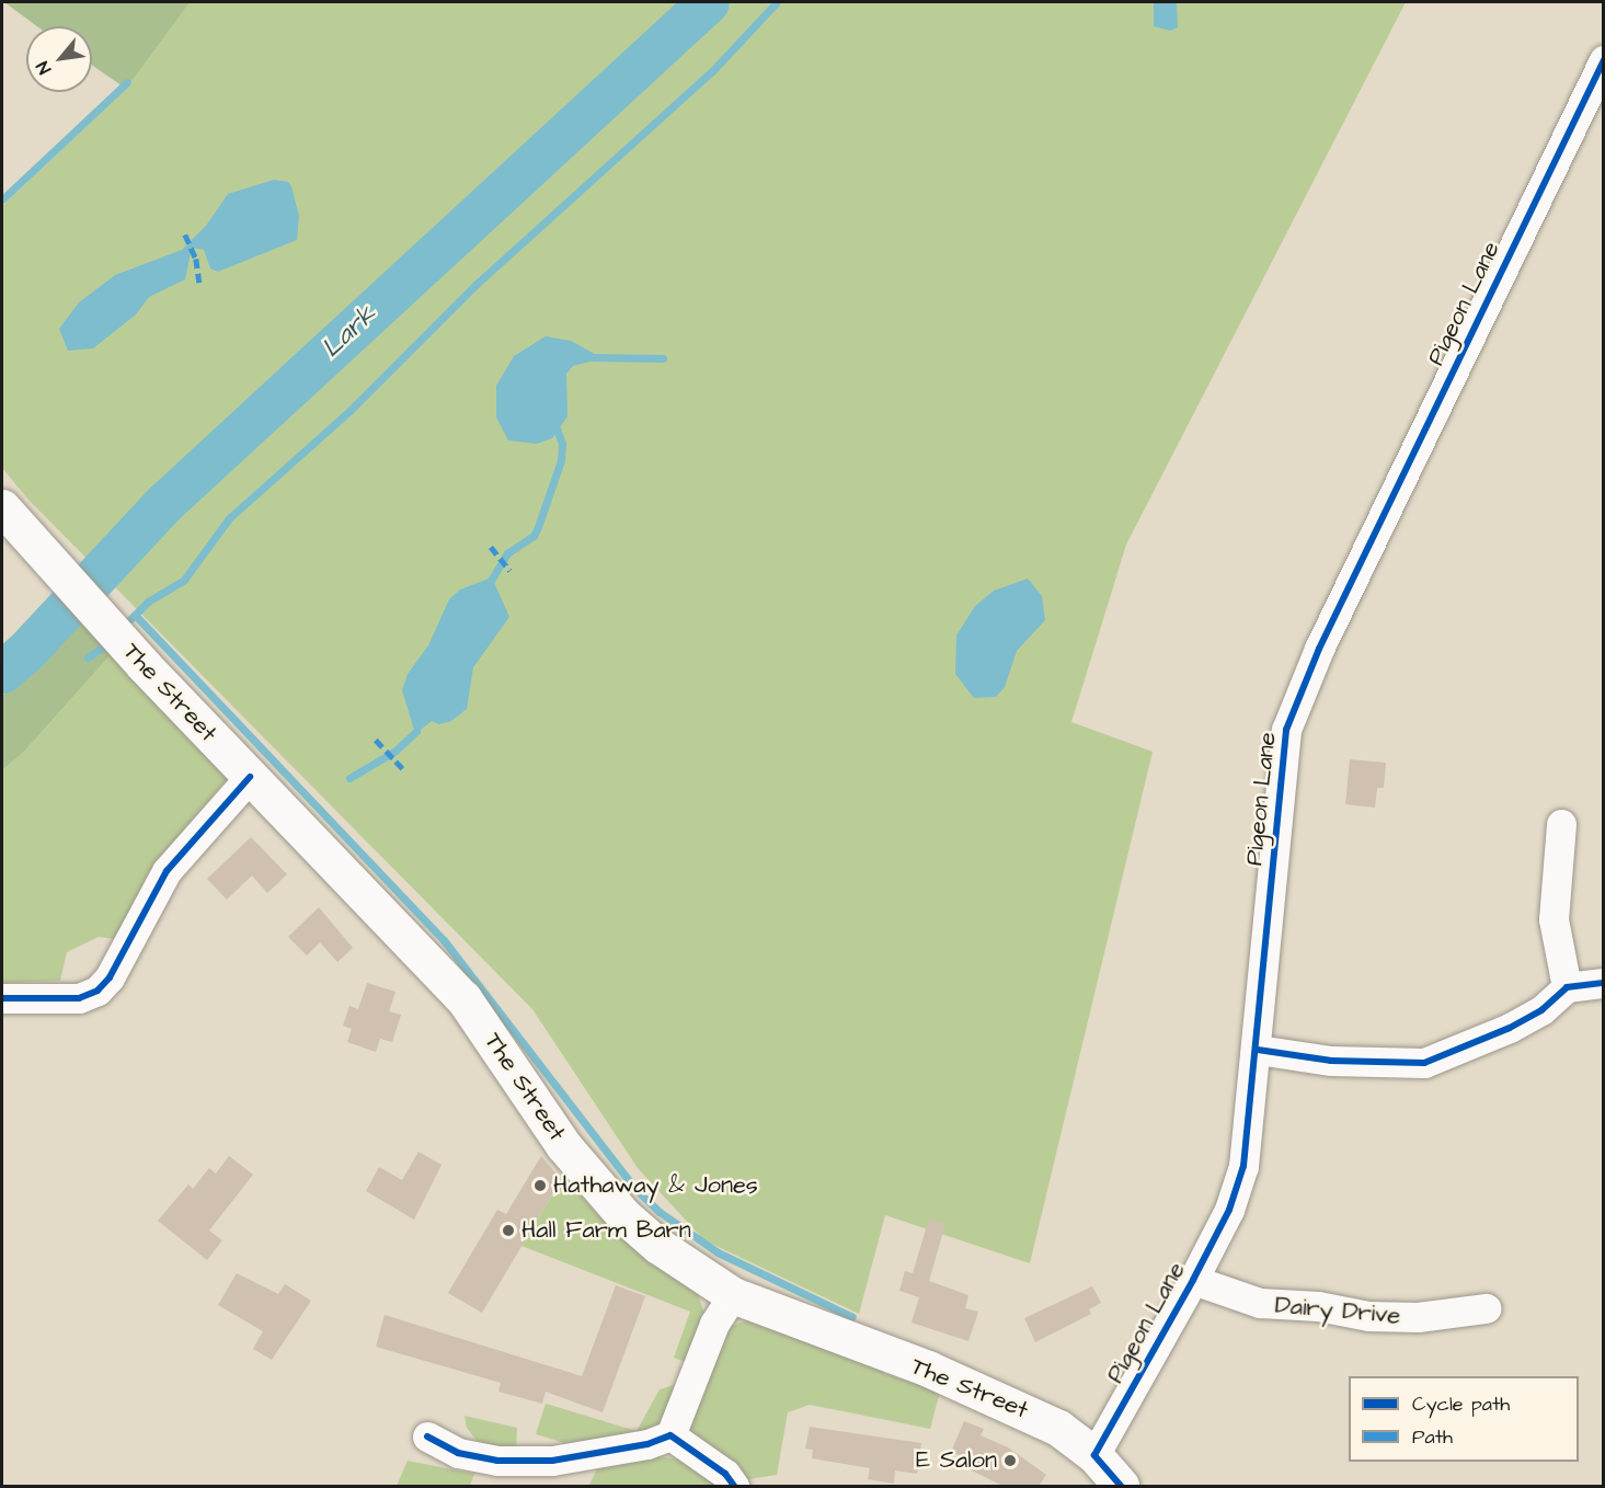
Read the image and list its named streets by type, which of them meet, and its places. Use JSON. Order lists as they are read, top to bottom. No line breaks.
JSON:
{"streets":{"main road":["The Street"],"street":["Pigeon Lane","Dairy Drive"]},"crossings":[["Pigeon Lane","The Street"],["Pigeon Lane","Dairy Drive"]],"water":["Lark"],"places":["Hathaway & Jones","Hall Farm Barn","E Salon"],"legend":["Cycle path","Path"],"north":"bottom left"}
